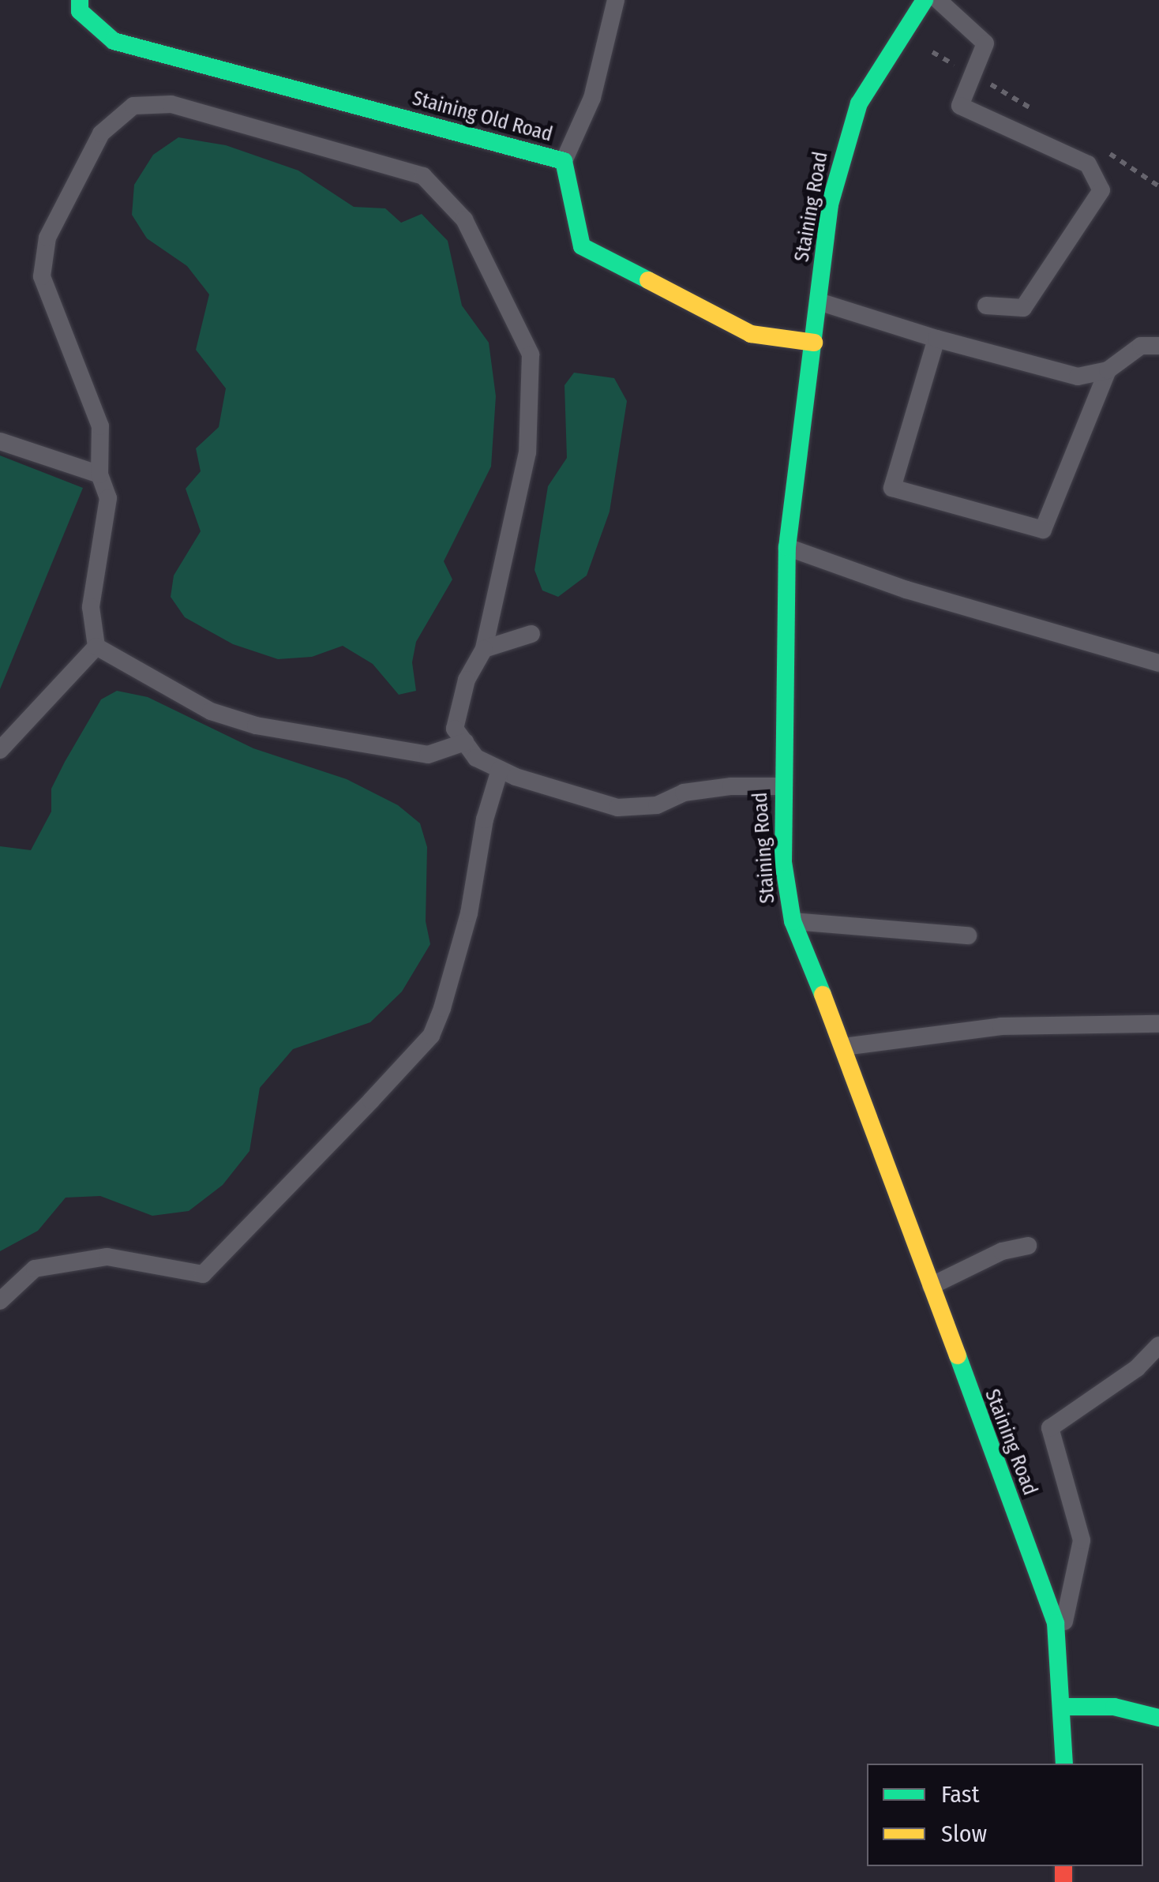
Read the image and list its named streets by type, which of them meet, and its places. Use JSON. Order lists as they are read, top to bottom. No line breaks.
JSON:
{"streets":{"street":["Staining Old Road","Staining Road"]},"crossings":[["Staining Old Road","Staining Road"]],"legend":["Fast","Slow"]}
